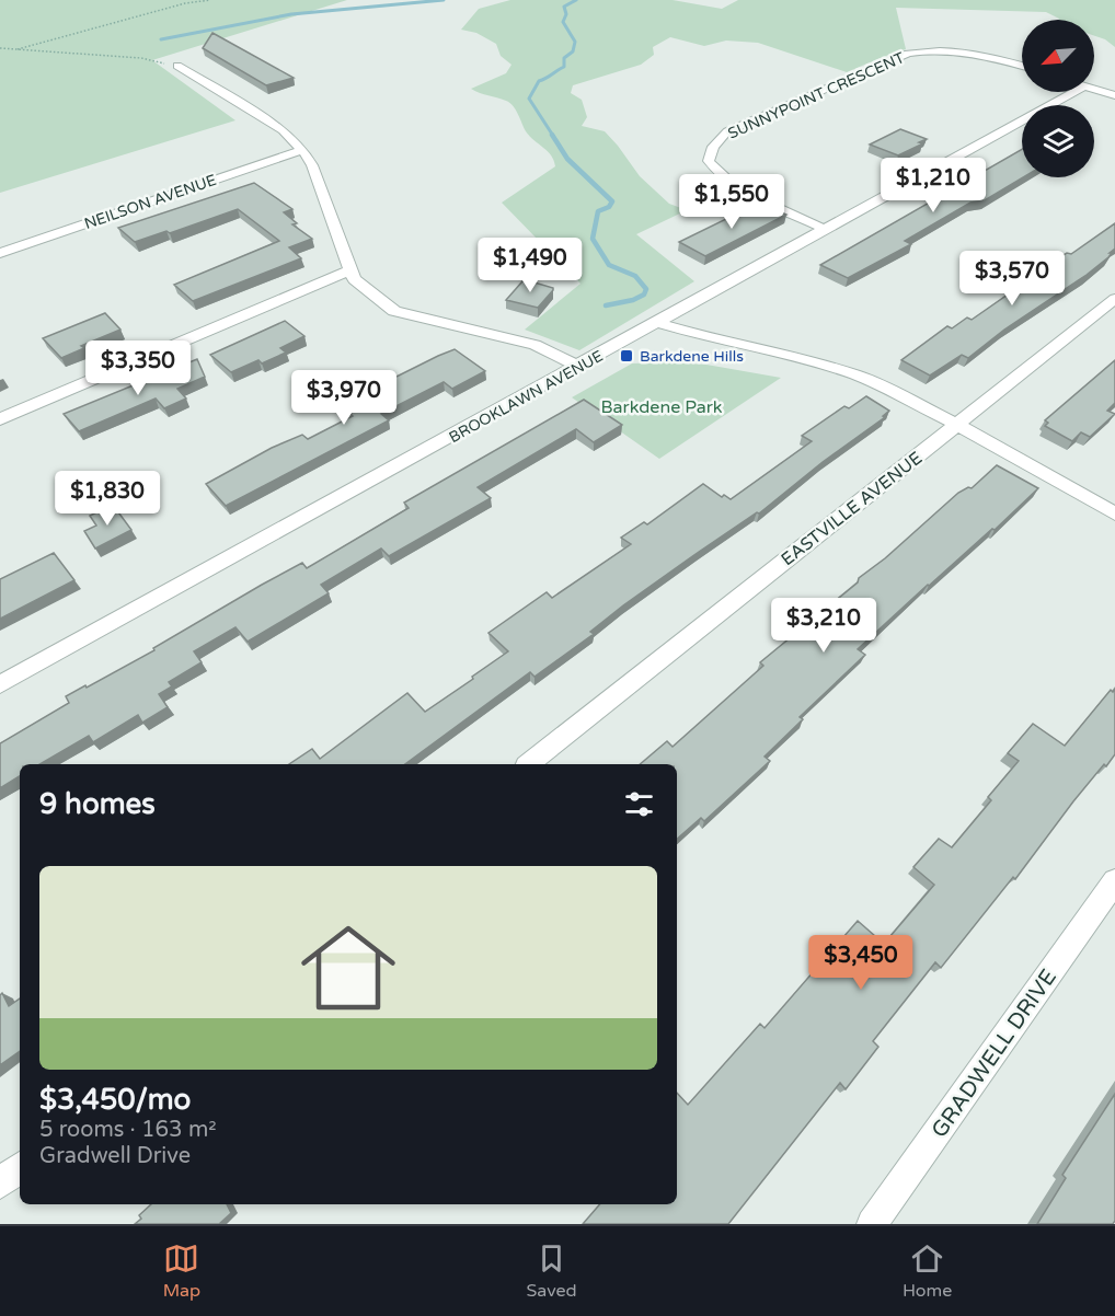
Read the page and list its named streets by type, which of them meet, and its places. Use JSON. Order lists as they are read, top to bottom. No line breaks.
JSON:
{"streets":{"street":["SUNNYPOINT CRESCENT","NEILSON AVENUE","BROOKLAWN AVENUE","EASTVILLE AVENUE","GRADWELL DRIVE"]},"crossings":[["SUNNYPOINT CRESCENT","BROOKLAWN AVENUE"]],"parks":["Barkdene Park"],"places":{"transit":["Barkdene Hills"]},"north":"bottom left","page":{"price":["$1,210","$1,550","$1,490","$3,570","$3,350","$3,970","$1,830","$3,210","$3,450"],"heading":"9 homes","list":[{"name":"$3,450/mo","note":"5 rooms · 163 m² · Gradwell Drive"}],"tabs":["Map","Saved","Home"]}}
